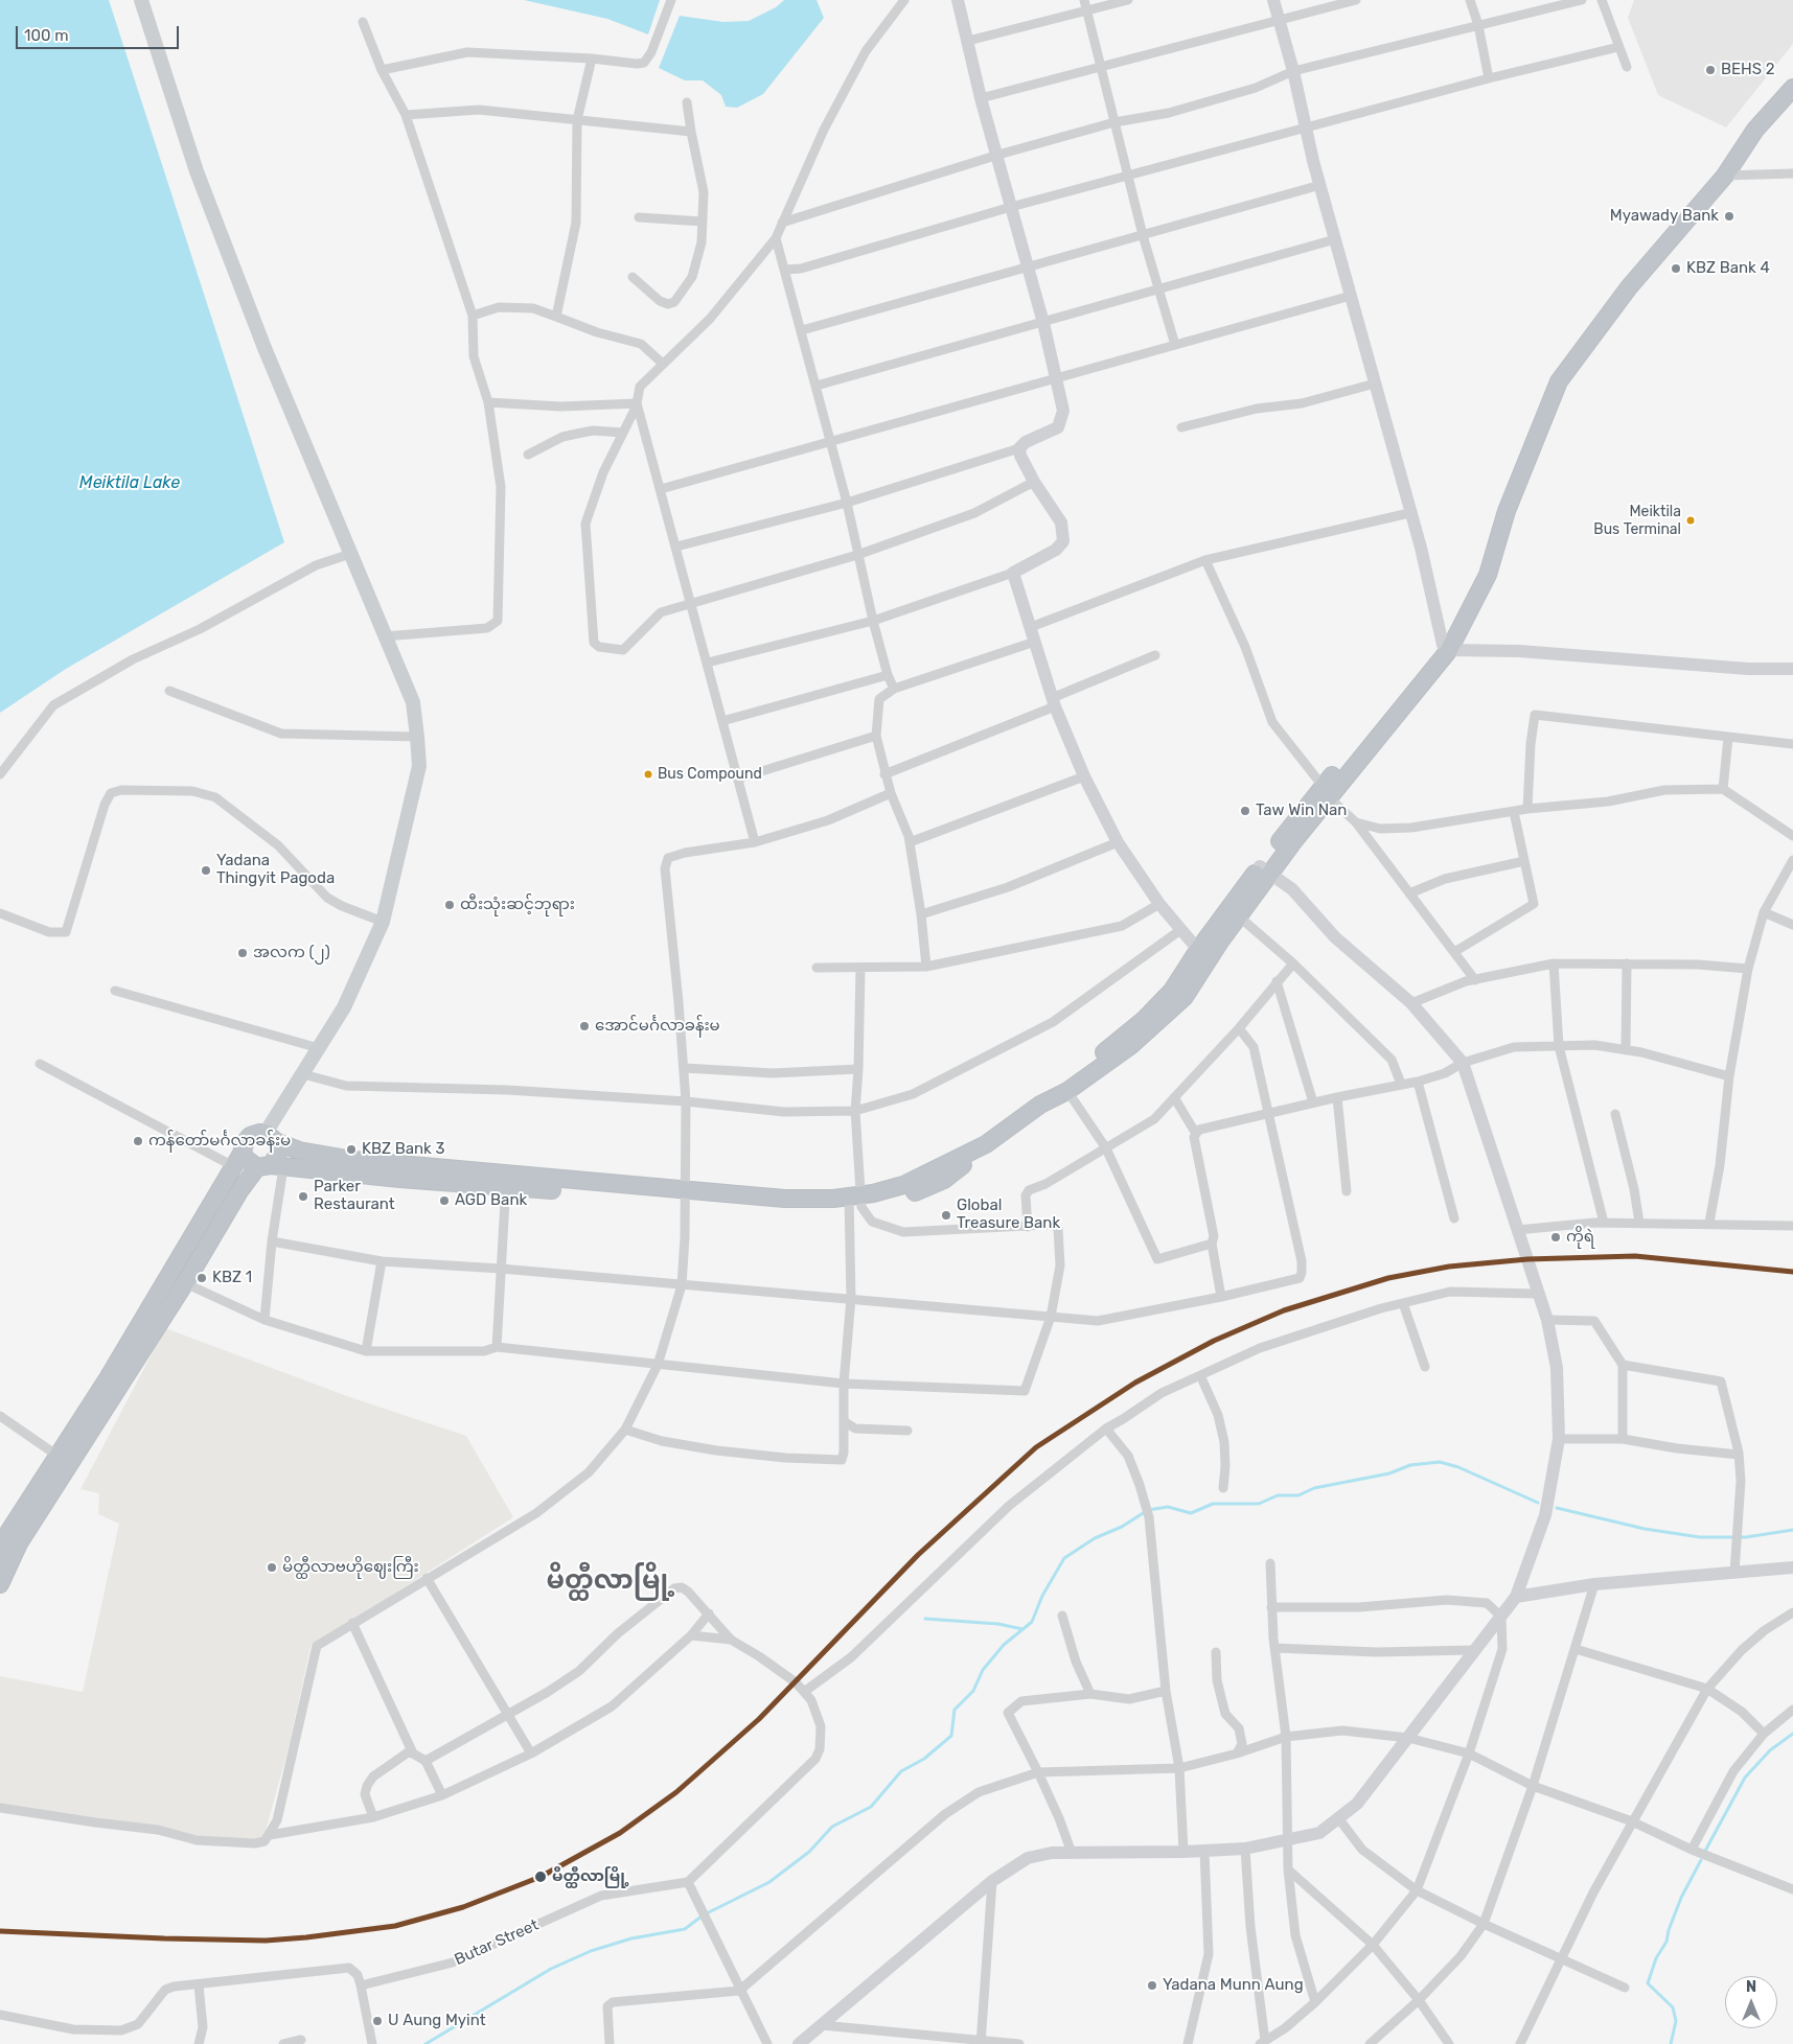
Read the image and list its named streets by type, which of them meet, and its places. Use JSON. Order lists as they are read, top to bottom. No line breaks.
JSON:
{"streets":{"street":["Butar Street"]},"districts":["မိတ္ထီလာမြို့"],"water":["Meiktila Lake"],"places":["BEHS 2","Myawady Bank","KBZ Bank 4","Meiktila Bus Terminal","Bus Compound","Taw Win Nan","Yadana Thingyit Pagoda","ထီးသုံးဆင့်ဘုရား","အလက (၂)","အောင်မင်္ဂလာခန်းမ","ကန်တော်မင်္ဂလာခန်းမ","KBZ Bank 3","Parker Restaurant","AGD Bank","Global Treasure Bank","ကိုရဲ","KBZ 1","မိတ္ထီလာဗဟိုဈေးကြီး","မိတ္ထီလာမြို့","Yadana Munn Aung","U Aung Myint"],"scale_bar":"100 m","north":"top"}
